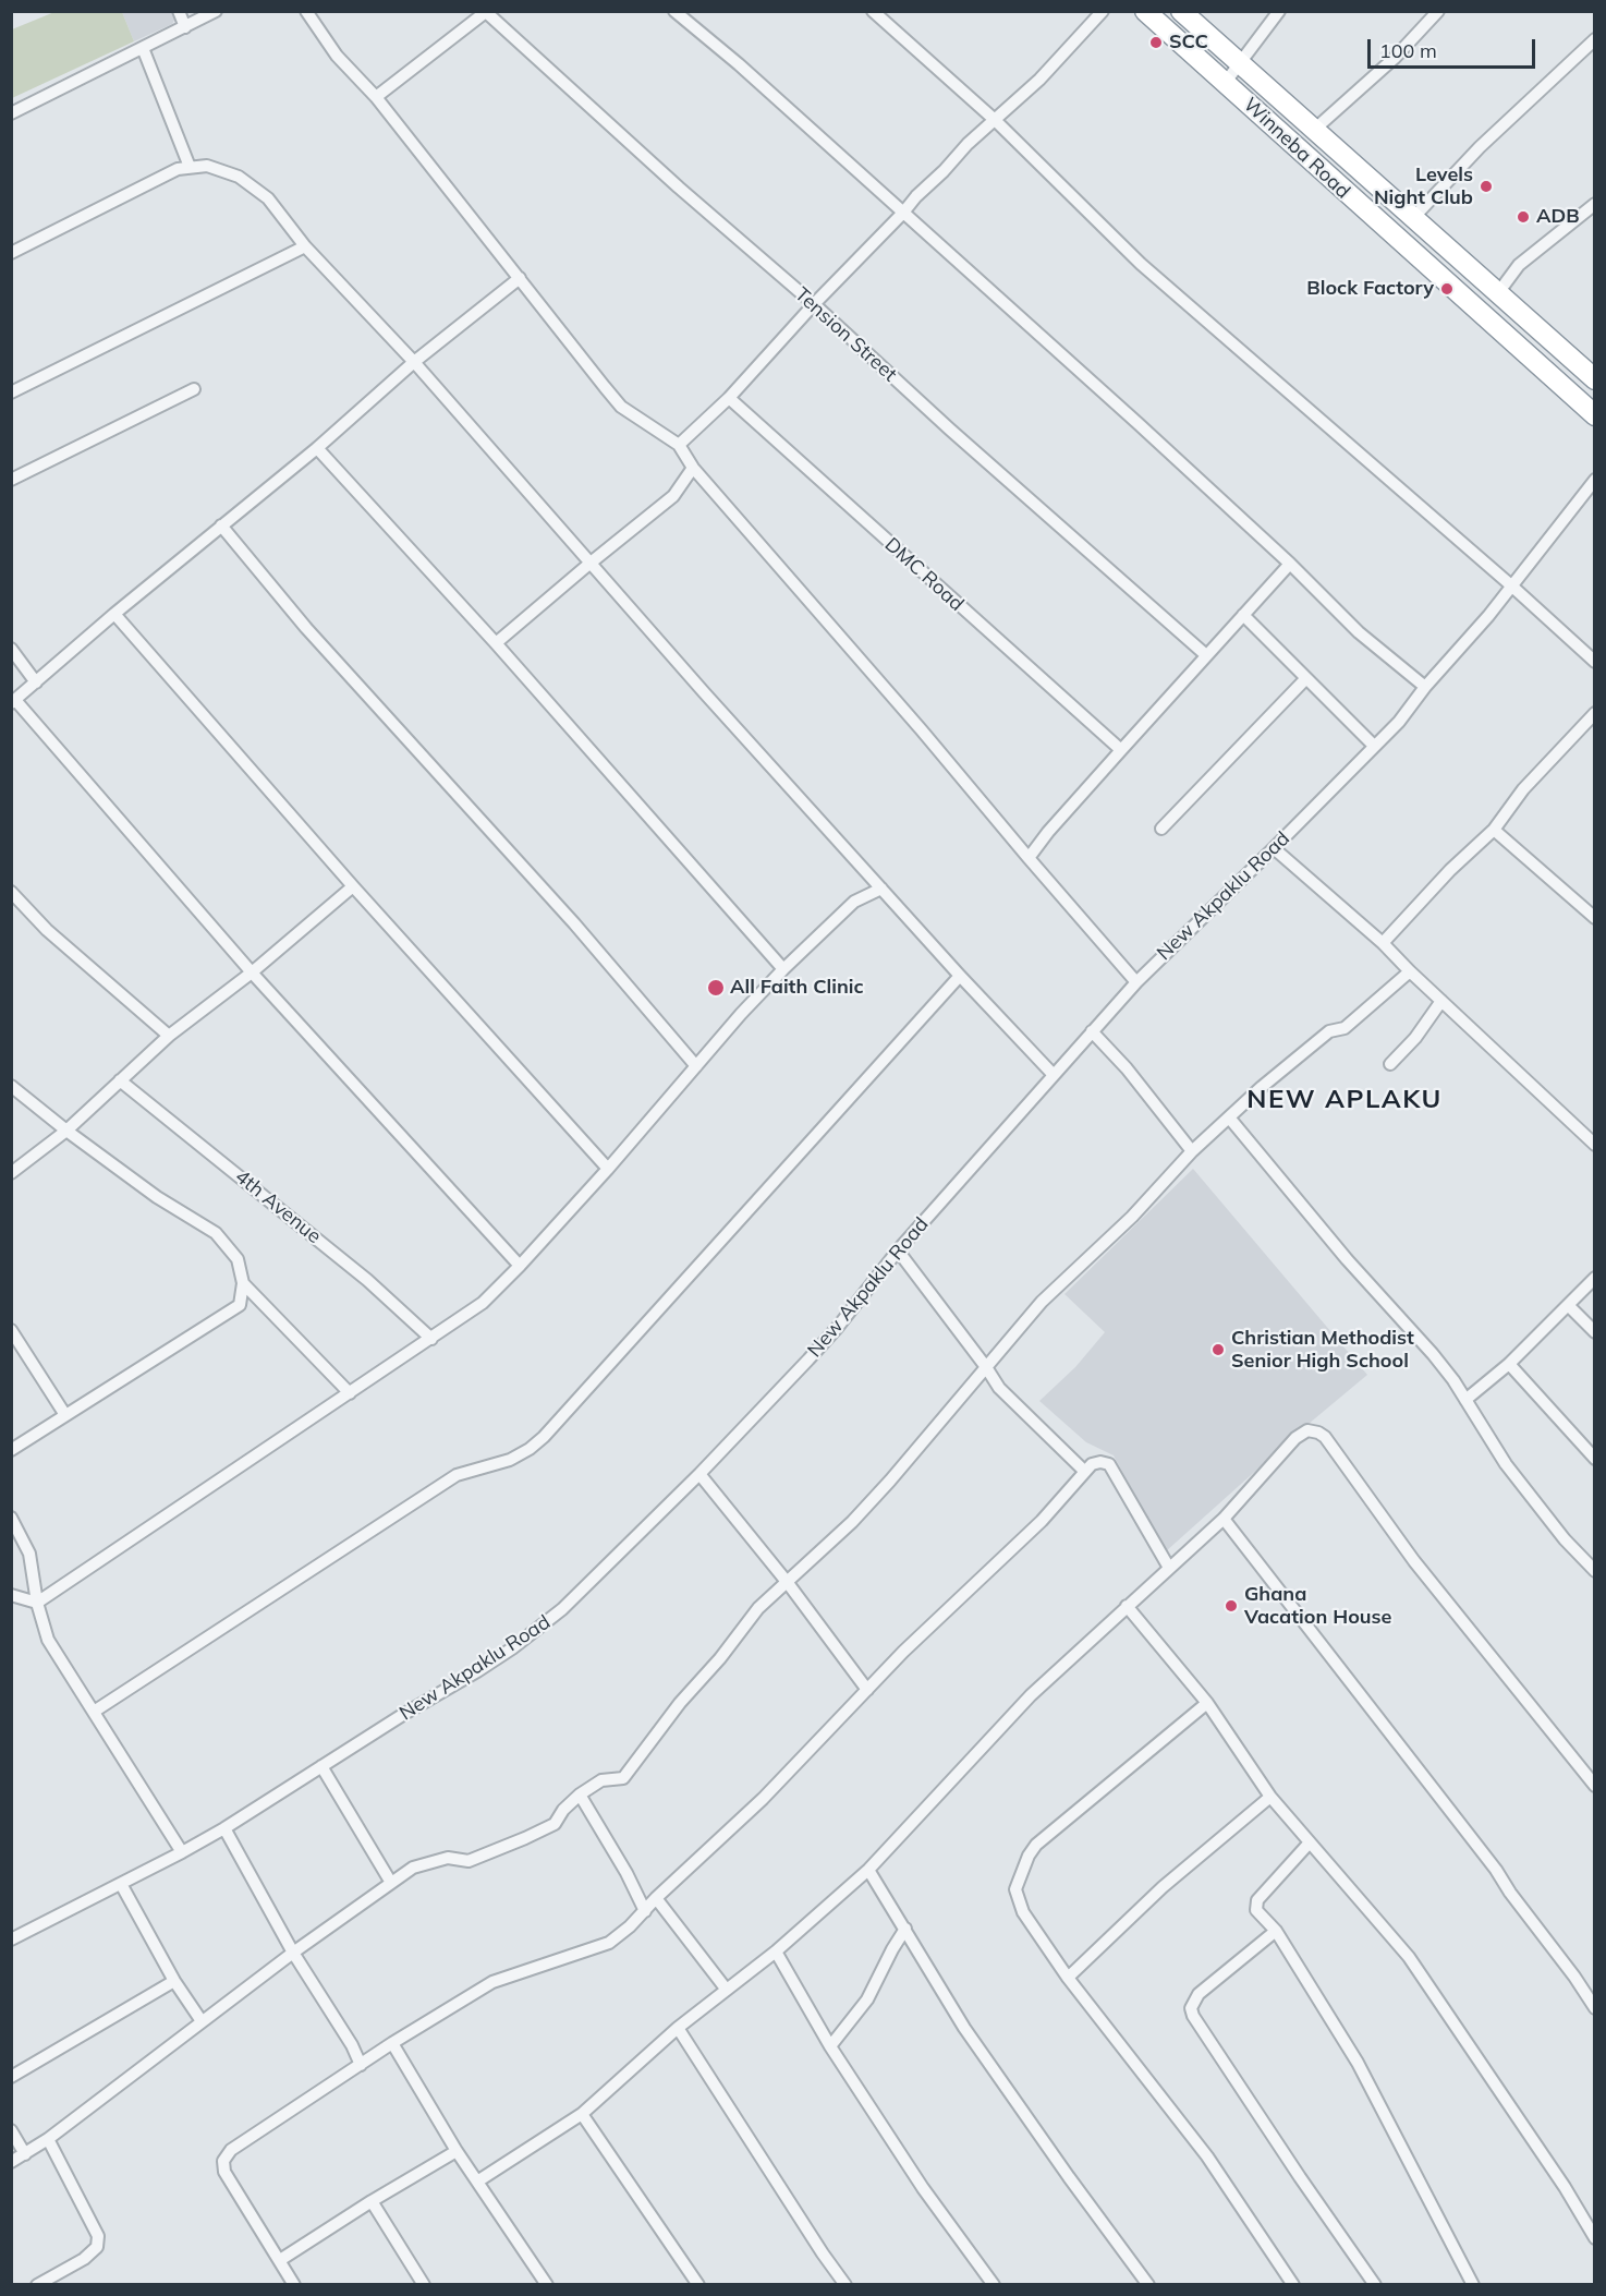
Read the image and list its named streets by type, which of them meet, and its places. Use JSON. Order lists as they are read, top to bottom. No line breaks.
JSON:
{"streets":{"highway":["Winneba Road"],"street":["Tension Street","DMC Road","New Akpaklu Road","4th Avenue"]},"districts":["NEW APLAKU"],"places":["SCC","Levels Night Club","ADB","Block Factory","All Faith Clinic","Christian Methodist Senior High School","Ghana Vacation House"],"scale_bar":"100 m"}
